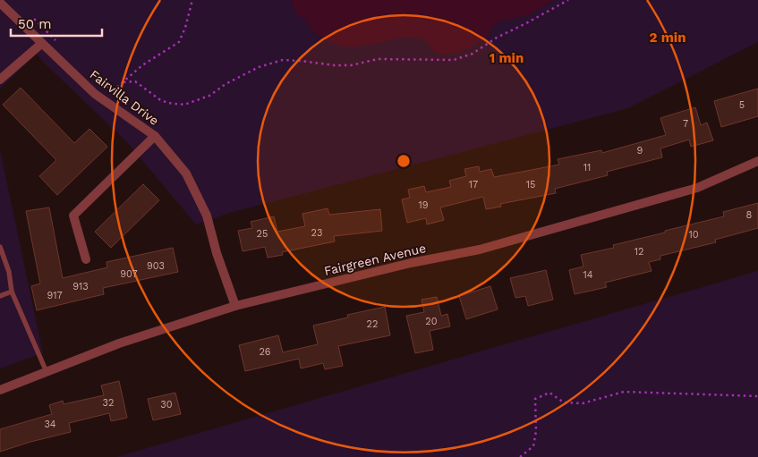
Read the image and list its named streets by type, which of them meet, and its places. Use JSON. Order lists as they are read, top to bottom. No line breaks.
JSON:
{"streets":{"street":["Fairvilla Drive","Fairgreen Avenue"]},"crossings":[["Fairvilla Drive","Fairgreen Avenue"]],"house_numbers":["5","7","9","11","17","15","19","8","23","25","10","12","903","907","14","913","917","20","22","26","32","30","34"],"scale_bar":"50 m","rings":["2 min","1 min"]}
